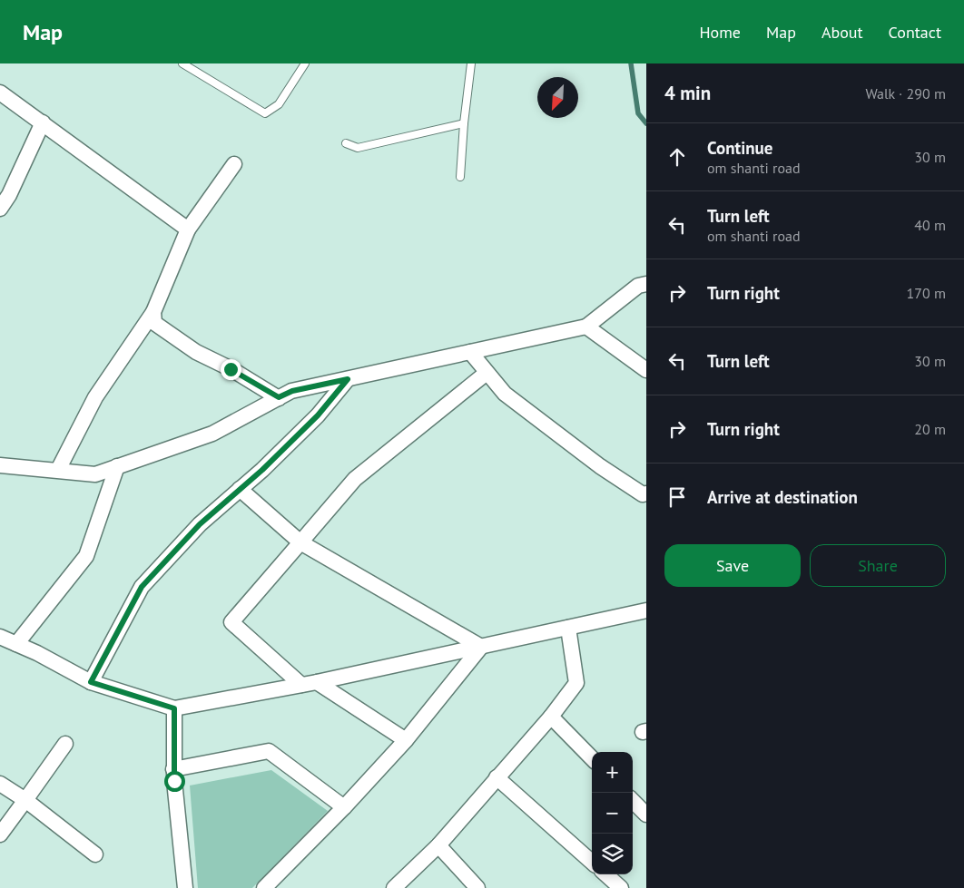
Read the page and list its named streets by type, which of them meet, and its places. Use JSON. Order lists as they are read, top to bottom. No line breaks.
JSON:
{"north":"bottom left","page":{"header":"Map","nav":["Home","Map","About","Contact"],"heading":["4 min","Walk · 290 m"],"list":[["Continue","om shanti road","30 m"],["Turn left","om shanti road","40 m"],["Turn right","170 m"],["Turn left","30 m"],["Turn right","20 m"],"Arrive at destination"],"buttons":["Save","Share"],"map_buttons":["+","−"]}}
